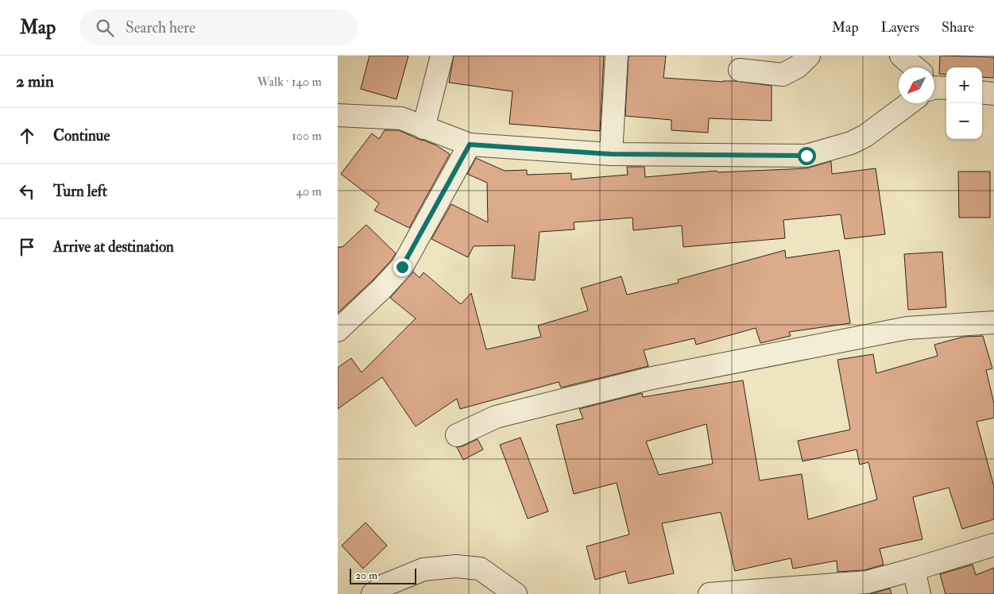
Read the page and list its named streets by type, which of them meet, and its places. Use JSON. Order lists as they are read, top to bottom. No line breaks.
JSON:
{"scale_bar":"20 m","north":"bottom left","page":{"header":"Map","search":"Search here","nav":["Map","Layers","Share"],"heading":["2 min","Walk · 140 m"],"map_buttons":["+","−"],"list":[["Continue","100 m"],["Turn left","40 m"],"Arrive at destination"],"scale":"20 m"}}
